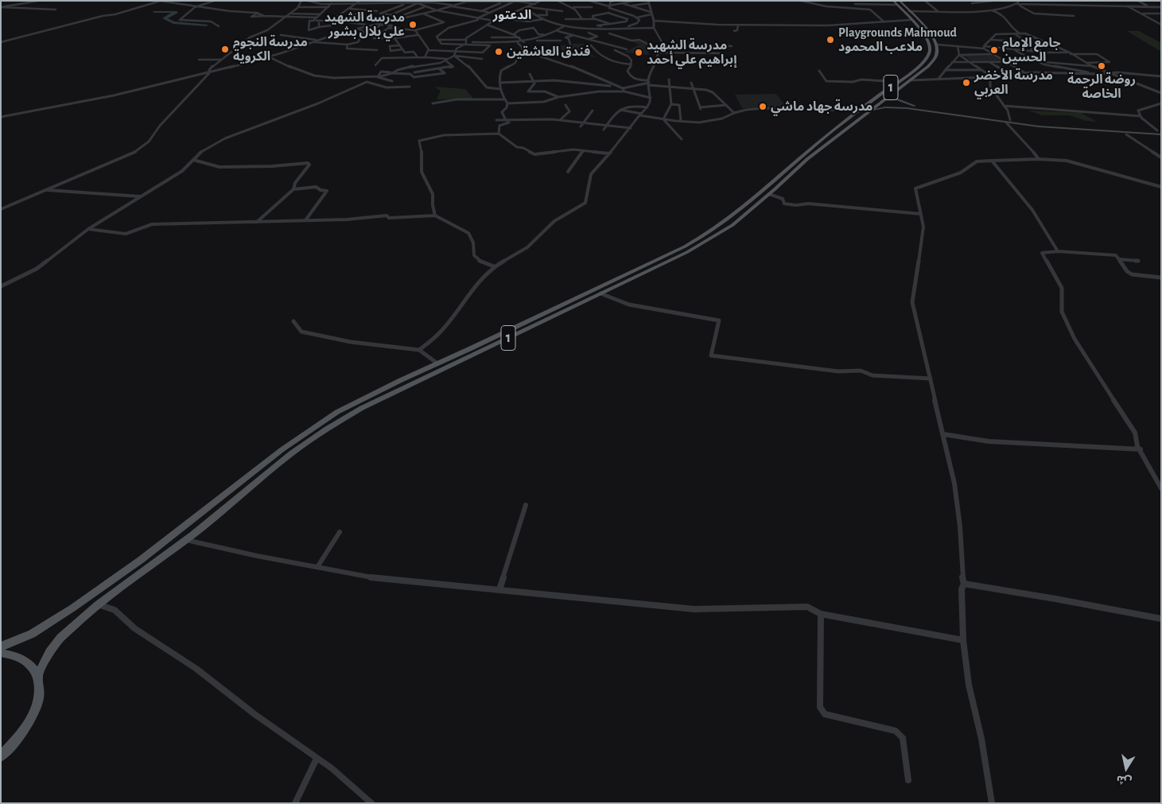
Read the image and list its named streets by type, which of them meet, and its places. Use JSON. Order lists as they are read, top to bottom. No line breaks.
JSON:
{"streets":{"main road":["1"]},"districts":["الدعتور"],"places":["مدرسة الشهيد علي بلال بشور","Playgrounds Mahmoud ملاعب المحمود","مدرسة النجوم الكروية","جامع الإمام الحسين","فندق العاشقين","مدرسة الشهيد إبراهيم علي أحمد","روضة الرحمة الخاصة","مدرسة الأخضر العربي","مدرسة جهاد ماشي"],"north":"bottom"}
